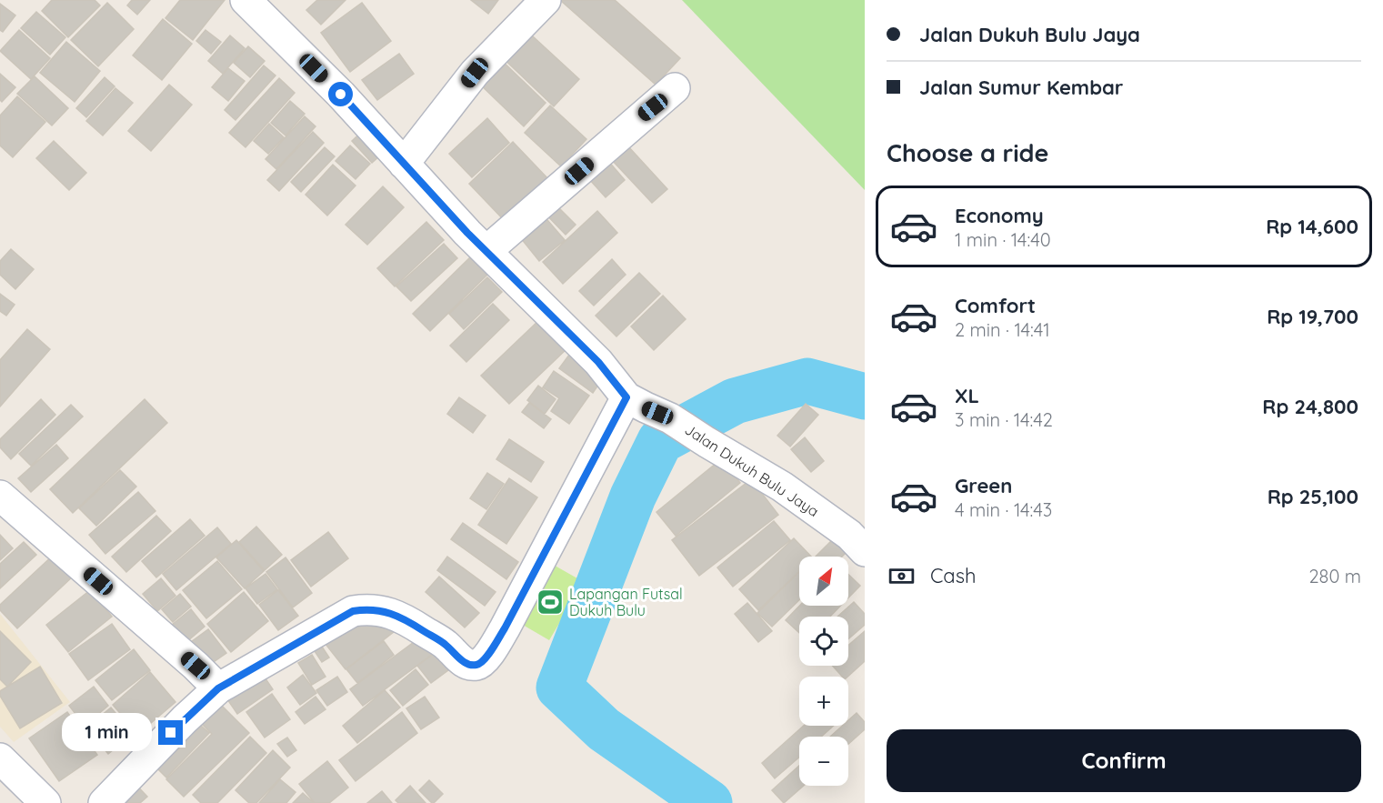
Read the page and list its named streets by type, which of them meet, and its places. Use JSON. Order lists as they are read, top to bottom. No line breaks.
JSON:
{"streets":{"street":["Jalan Dukuh Bulu Jaya"]},"places":{"sports":["Lapangan Futsal Dukuh Bulu"]},"north":"top right","page":{"banner":["Jalan Dukuh Bulu Jaya","Jalan Sumur Kembar"],"heading":"Choose a ride","list":[{"name":"Economy","note":"1 min · 14:40","value":"Rp 14,600"},{"name":"Comfort","note":"2 min · 14:41","value":"Rp 19,700"},{"name":"XL","note":"3 min · 14:42","value":"Rp 24,800"},{"name":"Green","note":"4 min · 14:43","value":"Rp 25,100"}],"pay":["Cash","280 m"],"map_buttons":["+","−"],"bubble":"1 min","buttons":"Confirm"}}
